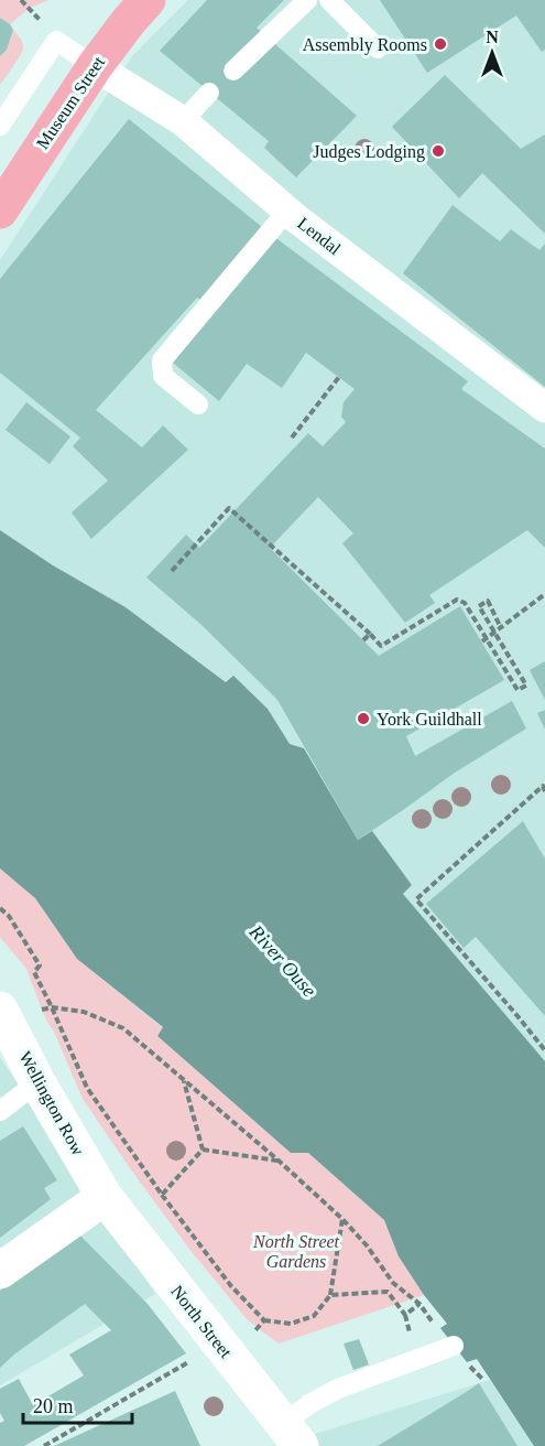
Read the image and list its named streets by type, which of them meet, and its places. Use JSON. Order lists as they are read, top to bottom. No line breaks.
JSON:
{"streets":{"main road":["Museum Street"],"street":["Lendal","Wellington Row","North Street"]},"crossings":[["Museum Street","Lendal"],["Wellington Row","North Street"]],"water":["River Ouse"],"parks":["North Street Gardens"],"places":["Assembly Rooms","Judges Lodging","York Guildhall"],"scale_bar":"20 m","north":"top"}
